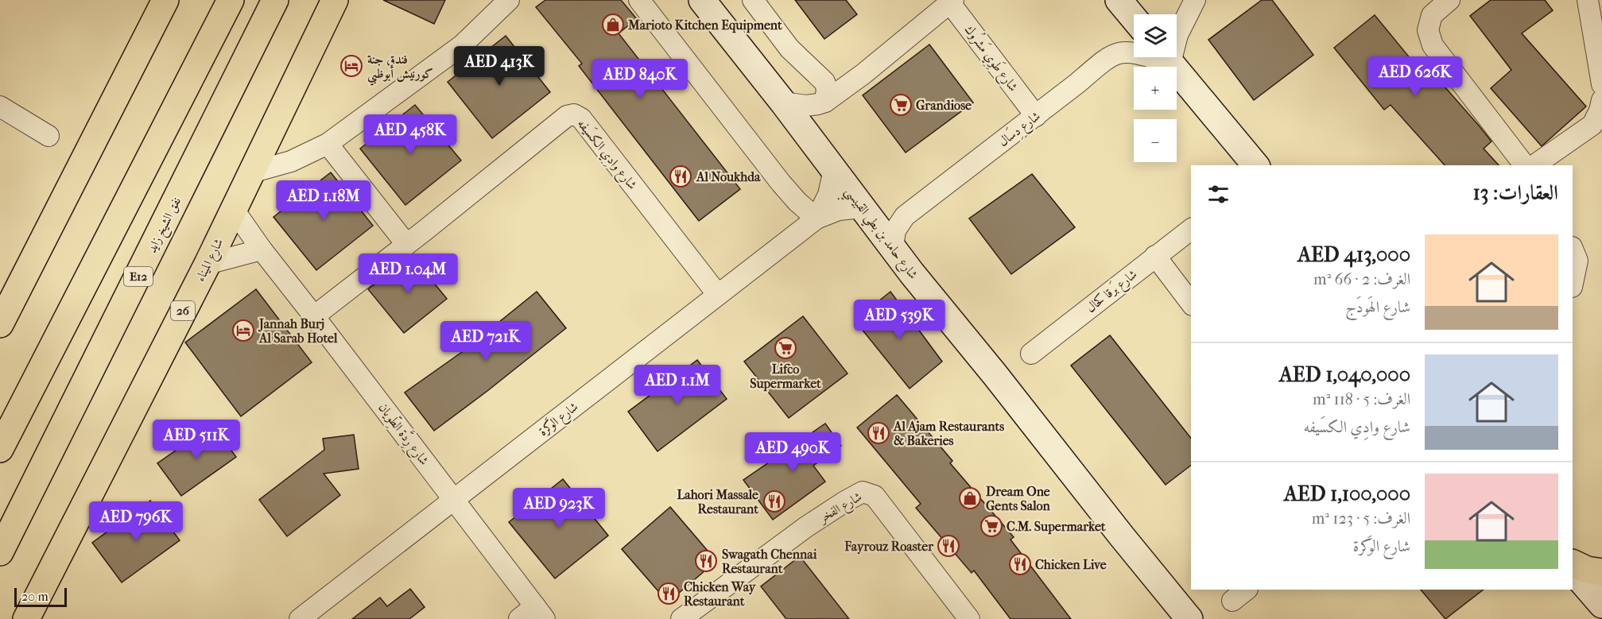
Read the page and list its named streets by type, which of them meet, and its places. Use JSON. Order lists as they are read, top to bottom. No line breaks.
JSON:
{"streets":{"main road":["نفق الشيخ زايد","شارع حامد بن بطي القبيسي","شارع الميناء","E12","26"],"street":["شارع طَوِي مَشرُوك","شارع دِسَال","شارع وادِي الكسَيفه","شارع بَرقا كحال","شارع الوَكرة","شارع رِدَّة الطِّويان","شارع الفخر"]},"crossings":[["شارع طَوِي مَشرُوك","شارع دِسَال"],["شارع دِسَال","شارع حامد بن بطي القبيسي"],["شارع وادِي الكسَيفه","شارع الوَكرة"],["شارع وادِي الكسَيفه","شارع رِدَّة الطِّويان"],["شارع حامد بن بطي القبيسي","شارع الوَكرة"],["شارع الميناء","شارع رِدَّة الطِّويان"],["شارع الوَكرة","شارع رِدَّة الطِّويان"]],"places":{"shop":["Marioto Kitchen Equipment","Dream One Gents Salon"],"hotel":["فندق جنة كورنيش أبوظبي","Jannah Burj Al Sarab Hotel"],"supermarket":["Grandiose","Lifco Supermarket","C.M. Supermarket"],"restaurant":["Al Noukhda","Al Ajam Restaurants & Bakeries","Lahori Massale Restaurant","Fayrouz Roaster","Swagath Chennai Restaurant","Chicken Live","Chicken Way Restaurant"]},"scale_bar":"20 m","page":{"map_buttons":["+","−"],"price":["AED 413K","AED 626K","AED 840K","AED 458K","AED 1.18M","AED 1.04M","AED 539K","AED 721K","AED 1.1M","AED 511K","AED 490K","AED 923K","AED 796K"],"heading":"العقارات: 13","list":[{"name":"AED 413,000","note":"الغرف: 2 · 66 m² · شارع الهَودَج"},{"name":"AED 1,040,000","note":"الغرف: 5 · 118 m² · شارع وادِي الكسَيفه"},{"name":"AED 1,100,000","note":"الغرف: 5 · 123 m² · شارع الوَكرة"}],"scale":"20 m"}}
